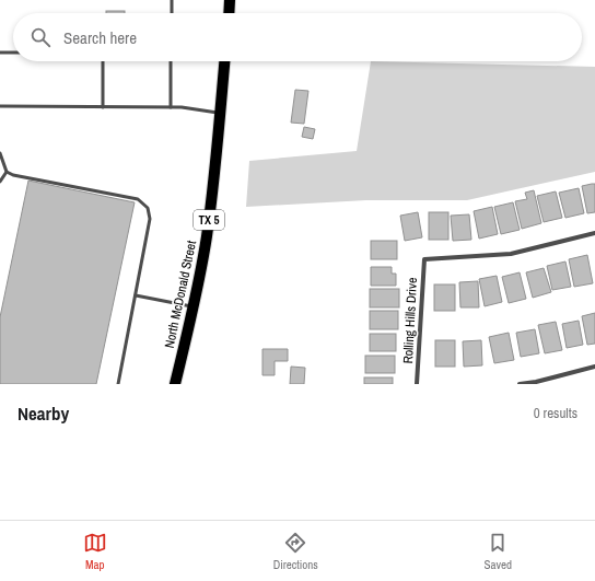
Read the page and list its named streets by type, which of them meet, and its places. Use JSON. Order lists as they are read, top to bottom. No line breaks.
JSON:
{"streets":{"main road":["TX 5","North McDonald Street"],"street":["Rolling Hills Drive"]},"page":{"search":"Search here","heading":["Nearby","0 results"],"nav":["Map","Directions","Saved"]}}
